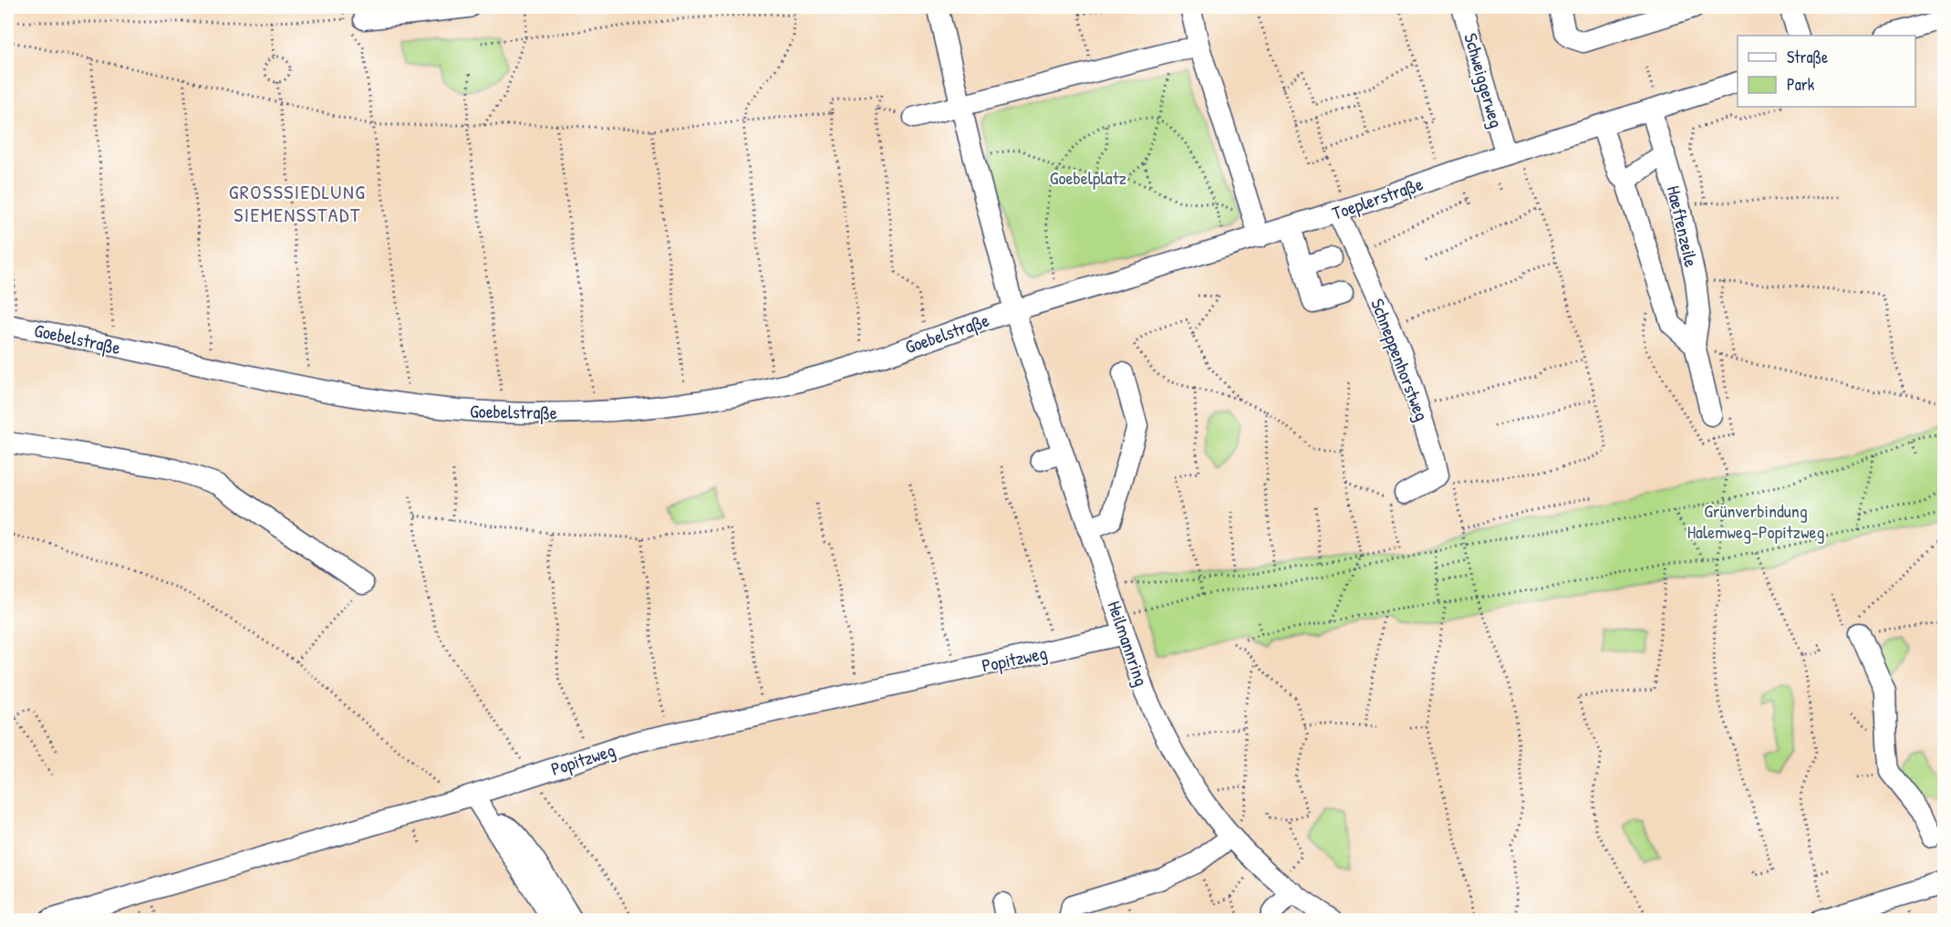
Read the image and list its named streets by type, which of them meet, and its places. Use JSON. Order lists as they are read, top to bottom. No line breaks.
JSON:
{"streets":{"street":["Schweiggerweg","Toeplerstraße","Haeftenzeile","Goebelstraße","Schneppenhorstweg","Heilmannring","Popitzweg"]},"crossings":[["Schweiggerweg","Toeplerstraße"],["Toeplerstraße","Haeftenzeile"],["Toeplerstraße","Goebelstraße"],["Toeplerstraße","Schneppenhorstweg"],["Toeplerstraße","Heilmannring"],["Goebelstraße","Heilmannring"],["Heilmannring","Popitzweg"]],"districts":["GROSSSIEDLUNG SIEMENSSTADT"],"parks":["Goebelplatz","Grünverbindung Halemweg-Popitzweg"],"legend":["Straße","Park"]}
